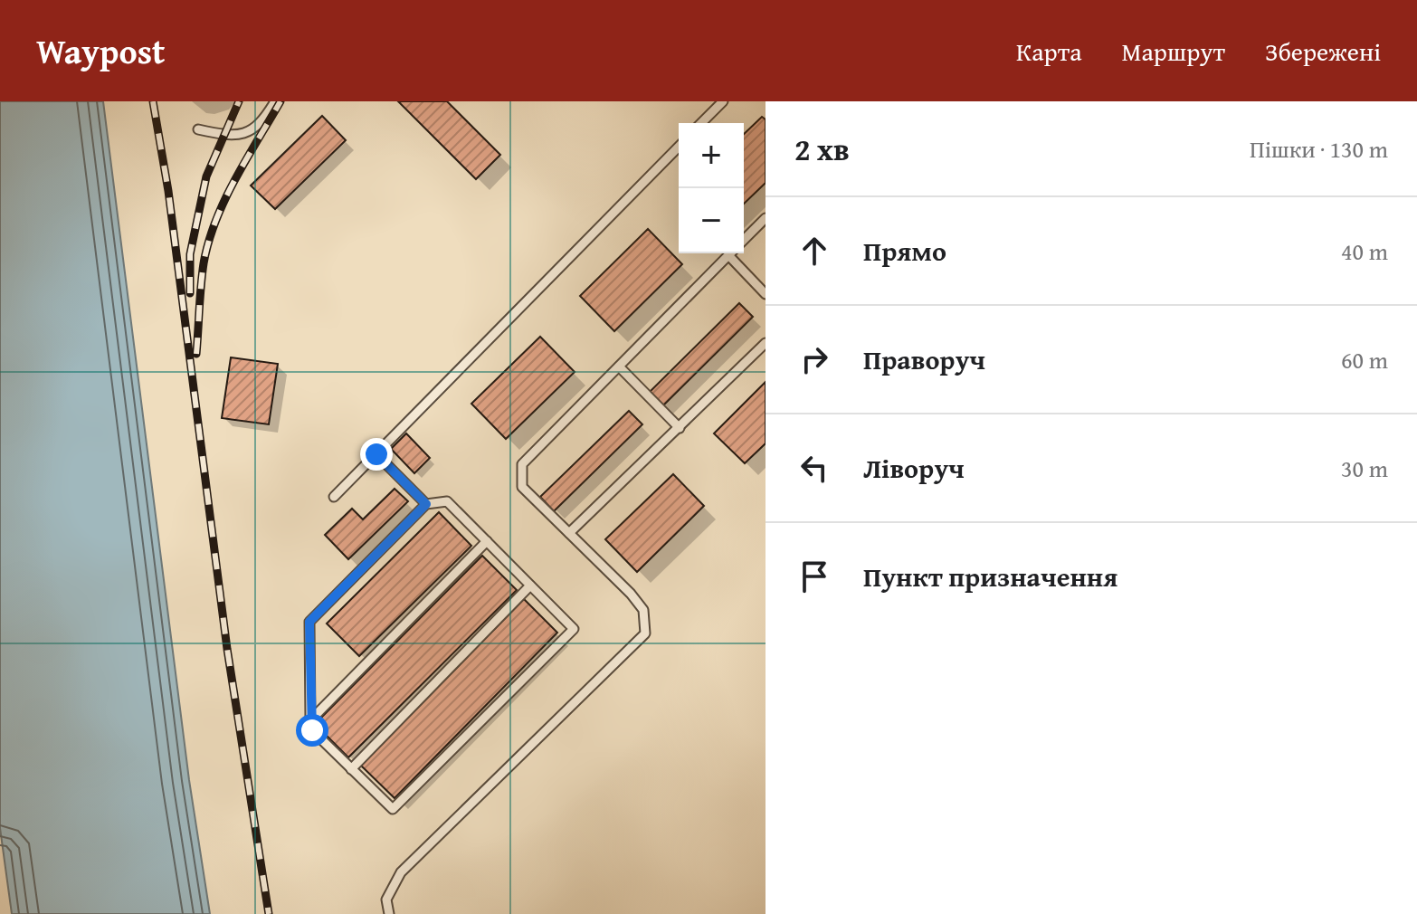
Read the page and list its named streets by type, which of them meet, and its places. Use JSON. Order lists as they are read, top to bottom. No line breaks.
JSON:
{"page":{"header":"Waypost","nav":["Карта","Маршрут","Збережені"],"heading":["2 хв","Пішки · 130 m"],"map_buttons":["+","−"],"list":[["Прямо","40 m"],["Праворуч","60 m"],["Ліворуч","30 m"],"Пункт призначення"]}}
